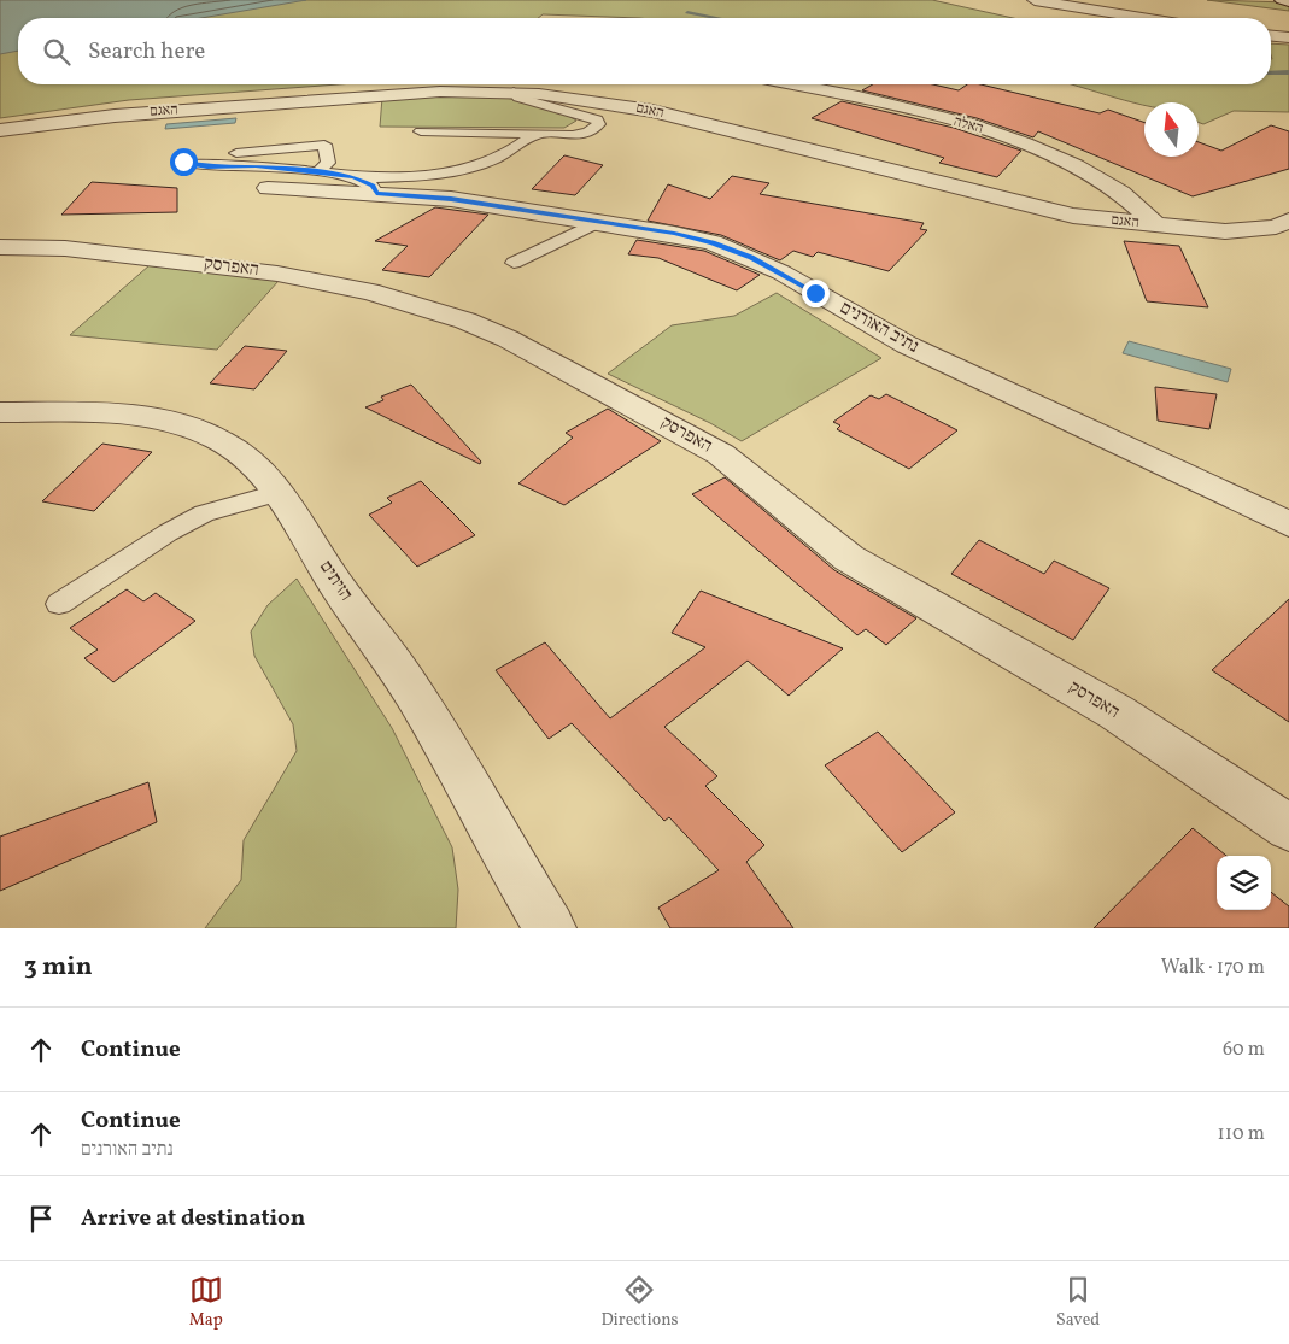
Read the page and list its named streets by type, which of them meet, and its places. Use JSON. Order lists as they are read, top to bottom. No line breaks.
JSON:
{"streets":{"street":["האגם","האלה","האפרסק","נתיב האורנים","הזיתים"]},"crossings":[["האגם","האלה"]],"north":"top","page":{"search":"Search here","heading":["3 min","Walk · 170 m"],"list":[["Continue","60 m"],["Continue","נתיב האורנים","110 m"],"Arrive at destination"],"nav":["Map","Directions","Saved"]}}
